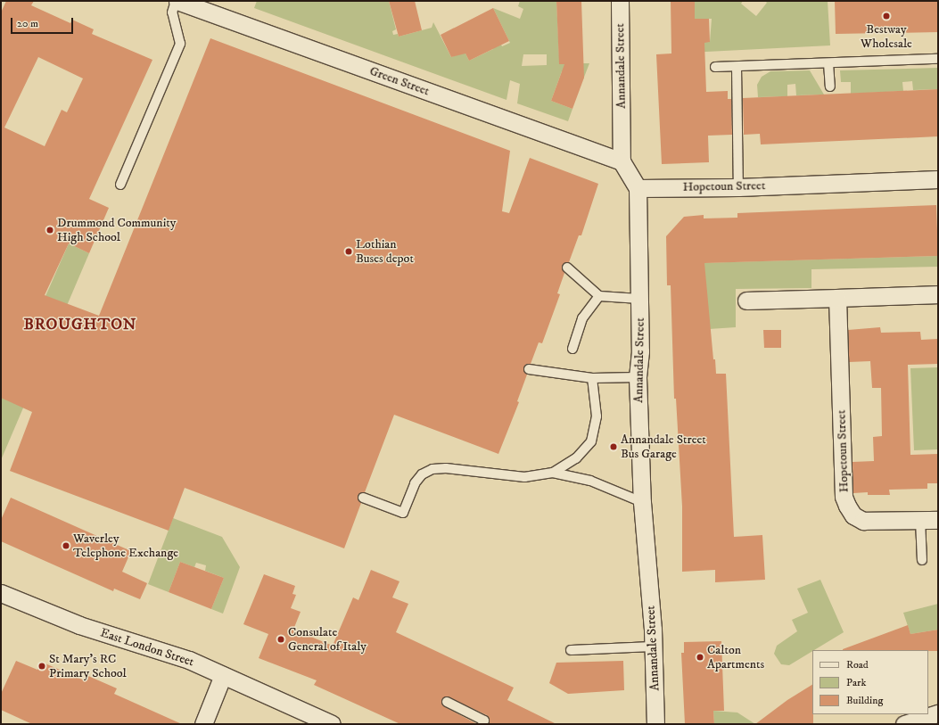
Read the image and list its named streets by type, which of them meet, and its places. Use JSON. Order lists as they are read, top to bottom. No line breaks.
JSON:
{"streets":{"street":["Annandale Street","Green Street","Hopetoun Street","East London Street"]},"crossings":[["Annandale Street","Green Street"],["Annandale Street","Hopetoun Street"]],"districts":["BROUGHTON"],"places":["Bestway Wholesale","Drummond Community High School","Lothian Buses depot","Annandale Street Bus Garage","Waverley Telephone Exchange","Consulate General of Italy","Calton Apartments","St Mary's RC Primary School"],"legend":["Road","Park","Building"],"scale_bar":"20 m"}
